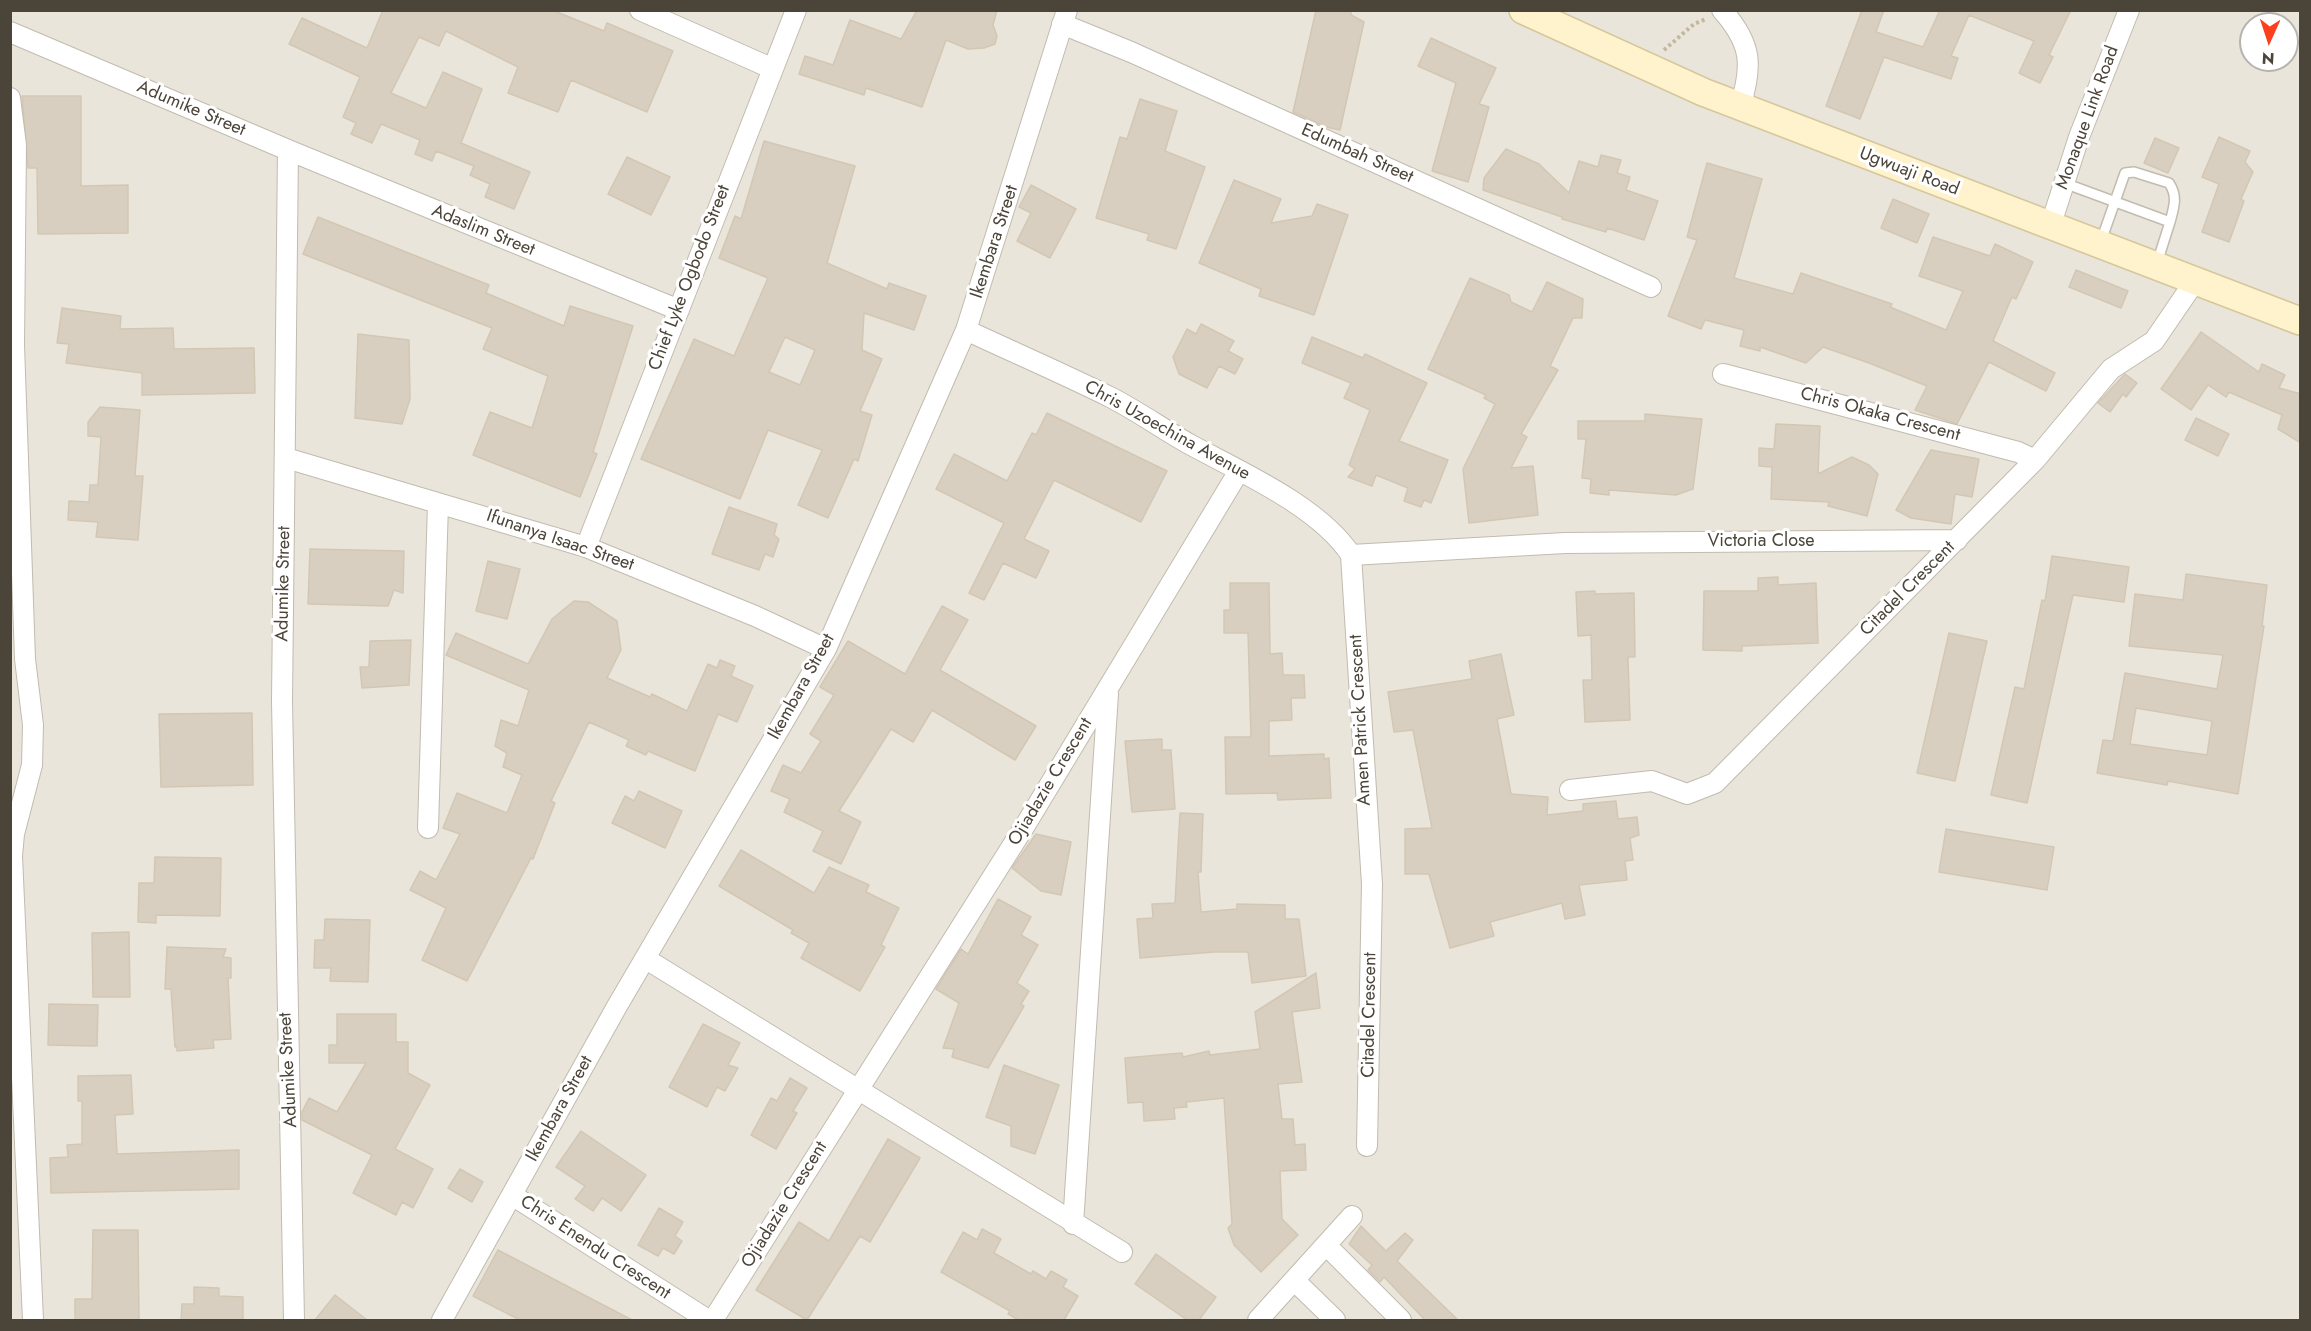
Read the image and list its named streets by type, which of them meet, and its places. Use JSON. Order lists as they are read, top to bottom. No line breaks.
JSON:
{"streets":{"main road":["Ugwuaji Road"],"street":["Adumike Street","Monaque Link Road","Edumbah Street","Adaslim Street","Ikembara Street","Chief Lyke Ogbodo Street","Chris Okaka Crescent","Chris Uzoechina Avenue","Ifunanya Isaac Street","Victoria Close","Citadel Crescent","Amen Patrick Crescent","Ojiadazie Crescent","Chris Enendu Crescent"]},"crossings":[["Adumike Street","Adaslim Street"],["Adumike Street","Ifunanya Isaac Street"],["Monaque Link Road","Ugwuaji Road"],["Edumbah Street","Ikembara Street"],["Ugwuaji Road","Citadel Crescent"],["Adaslim Street","Chief Lyke Ogbodo Street"],["Ikembara Street","Chris Uzoechina Avenue"],["Ikembara Street","Ifunanya Isaac Street"],["Ikembara Street","Chris Enendu Crescent"],["Chief Lyke Ogbodo Street","Ifunanya Isaac Street"],["Chris Okaka Crescent","Citadel Crescent"],["Chris Uzoechina Avenue","Victoria Close"],["Chris Uzoechina Avenue","Amen Patrick Crescent"],["Chris Uzoechina Avenue","Ojiadazie Crescent"],["Victoria Close","Citadel Crescent"],["Victoria Close","Amen Patrick Crescent"],["Citadel Crescent","Amen Patrick Crescent"]],"north":"bottom"}
